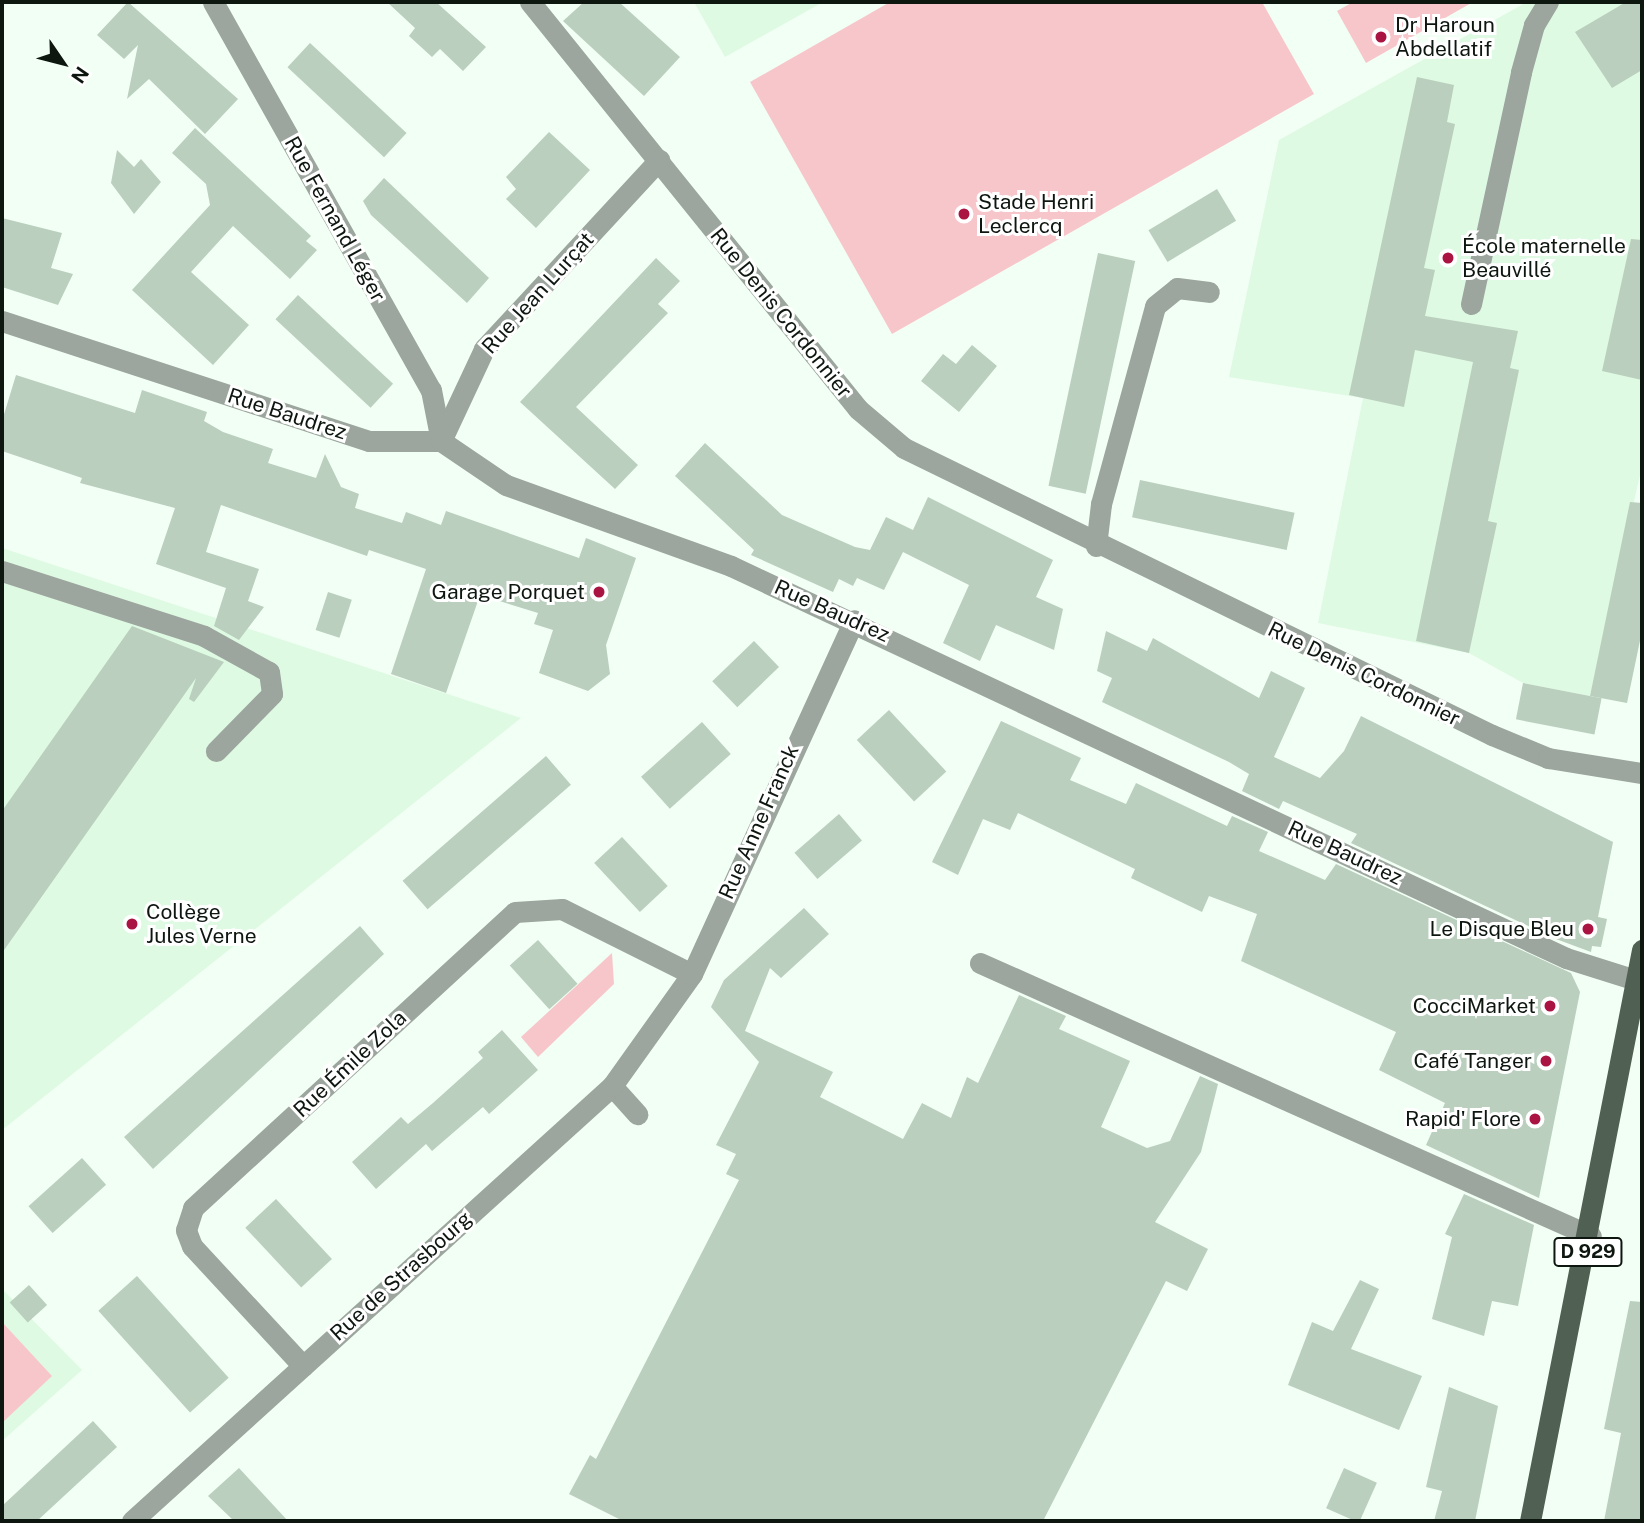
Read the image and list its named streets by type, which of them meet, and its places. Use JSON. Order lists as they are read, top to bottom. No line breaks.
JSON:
{"streets":{"main road":["D 929"],"street":["Rue Fernand Léger","Rue Jean Lurçat","Rue Denis Cordonnier","Rue Baudrez","Rue Anne Franck","Rue Émile Zola","Rue de Strasbourg"]},"crossings":[["Rue Fernand Léger","Rue Jean Lurçat"],["Rue Fernand Léger","Rue Baudrez"],["Rue Jean Lurçat","Rue Denis Cordonnier"],["Rue Jean Lurçat","Rue Baudrez"],["Rue Baudrez","Rue Anne Franck"],["Rue Baudrez","D 929"],["Rue Anne Franck","Rue Émile Zola"],["Rue Anne Franck","Rue de Strasbourg"],["Rue Émile Zola","Rue de Strasbourg"]],"places":["Dr Haroun Abdellatif","Stade Henri Leclercq","École maternelle Beauvillé","Garage Porquet","Collège Jules Verne","Le Disque Bleu","CocciMarket","Café Tanger","Rapid' Flore"],"north":"bottom right"}
